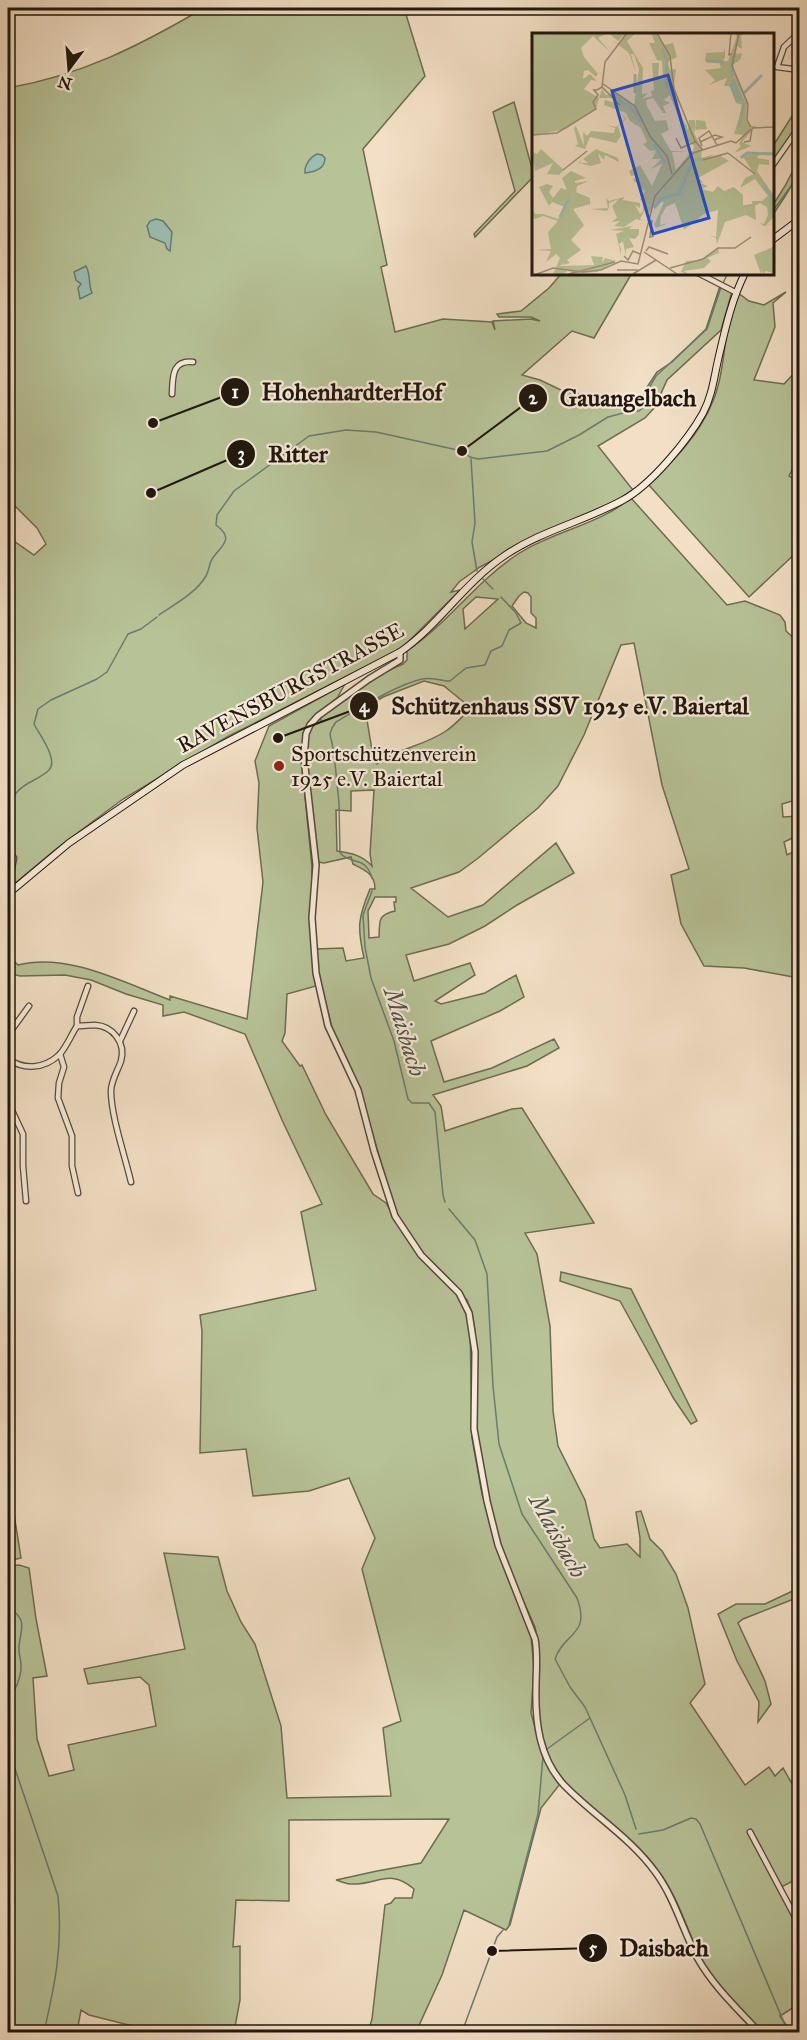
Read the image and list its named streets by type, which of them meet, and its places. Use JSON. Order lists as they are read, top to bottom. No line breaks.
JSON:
{"streets":{"main road":["RAVENSBURGSTRASSE"]},"water":["Maisbach"],"places":["HohenhardterHof","Gauangelbach","Ritter","Schützenhaus SSV 1925 e.V. Baiertal","Sportschützenverein 1925 e.V. Baiertal","Daisbach"],"north":"bottom"}
